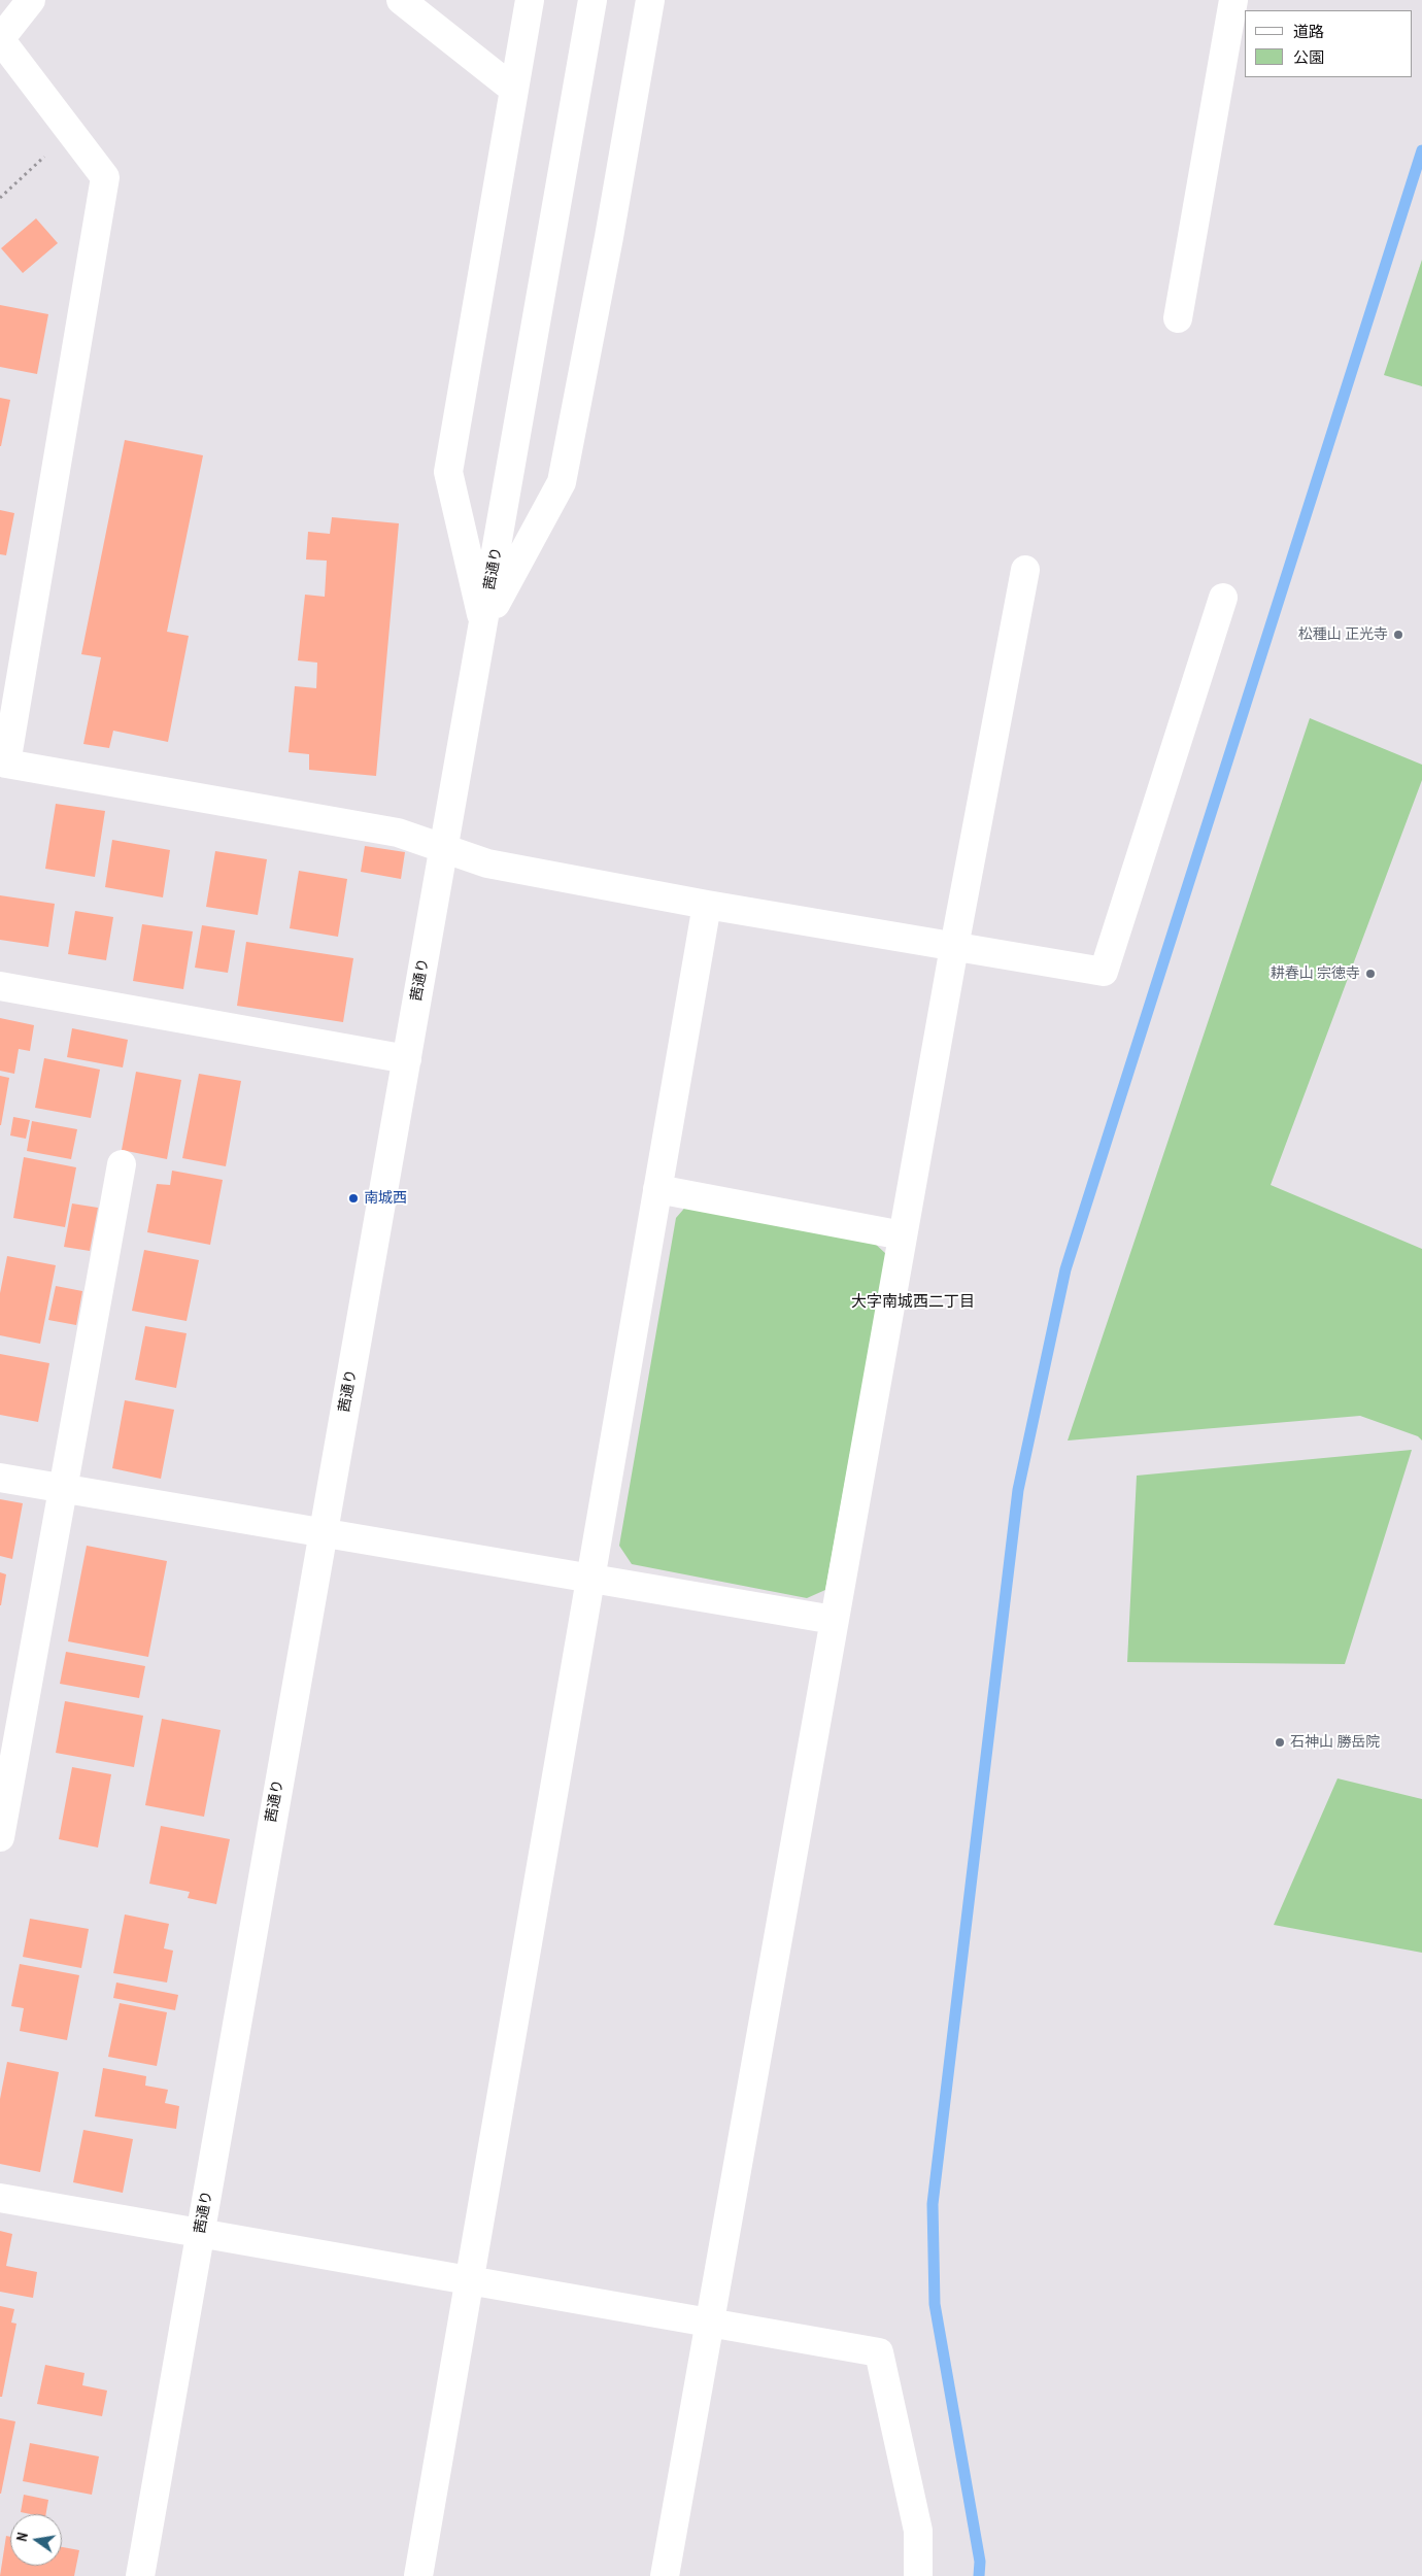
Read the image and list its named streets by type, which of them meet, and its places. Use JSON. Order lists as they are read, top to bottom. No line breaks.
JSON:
{"streets":{"street":["茜通り"]},"districts":["大字南城西二丁目"],"places":["松種山 正光寺","耕春山 宗徳寺","南城西","石神山 勝岳院"],"legend":["道路","公園"],"north":"left"}
